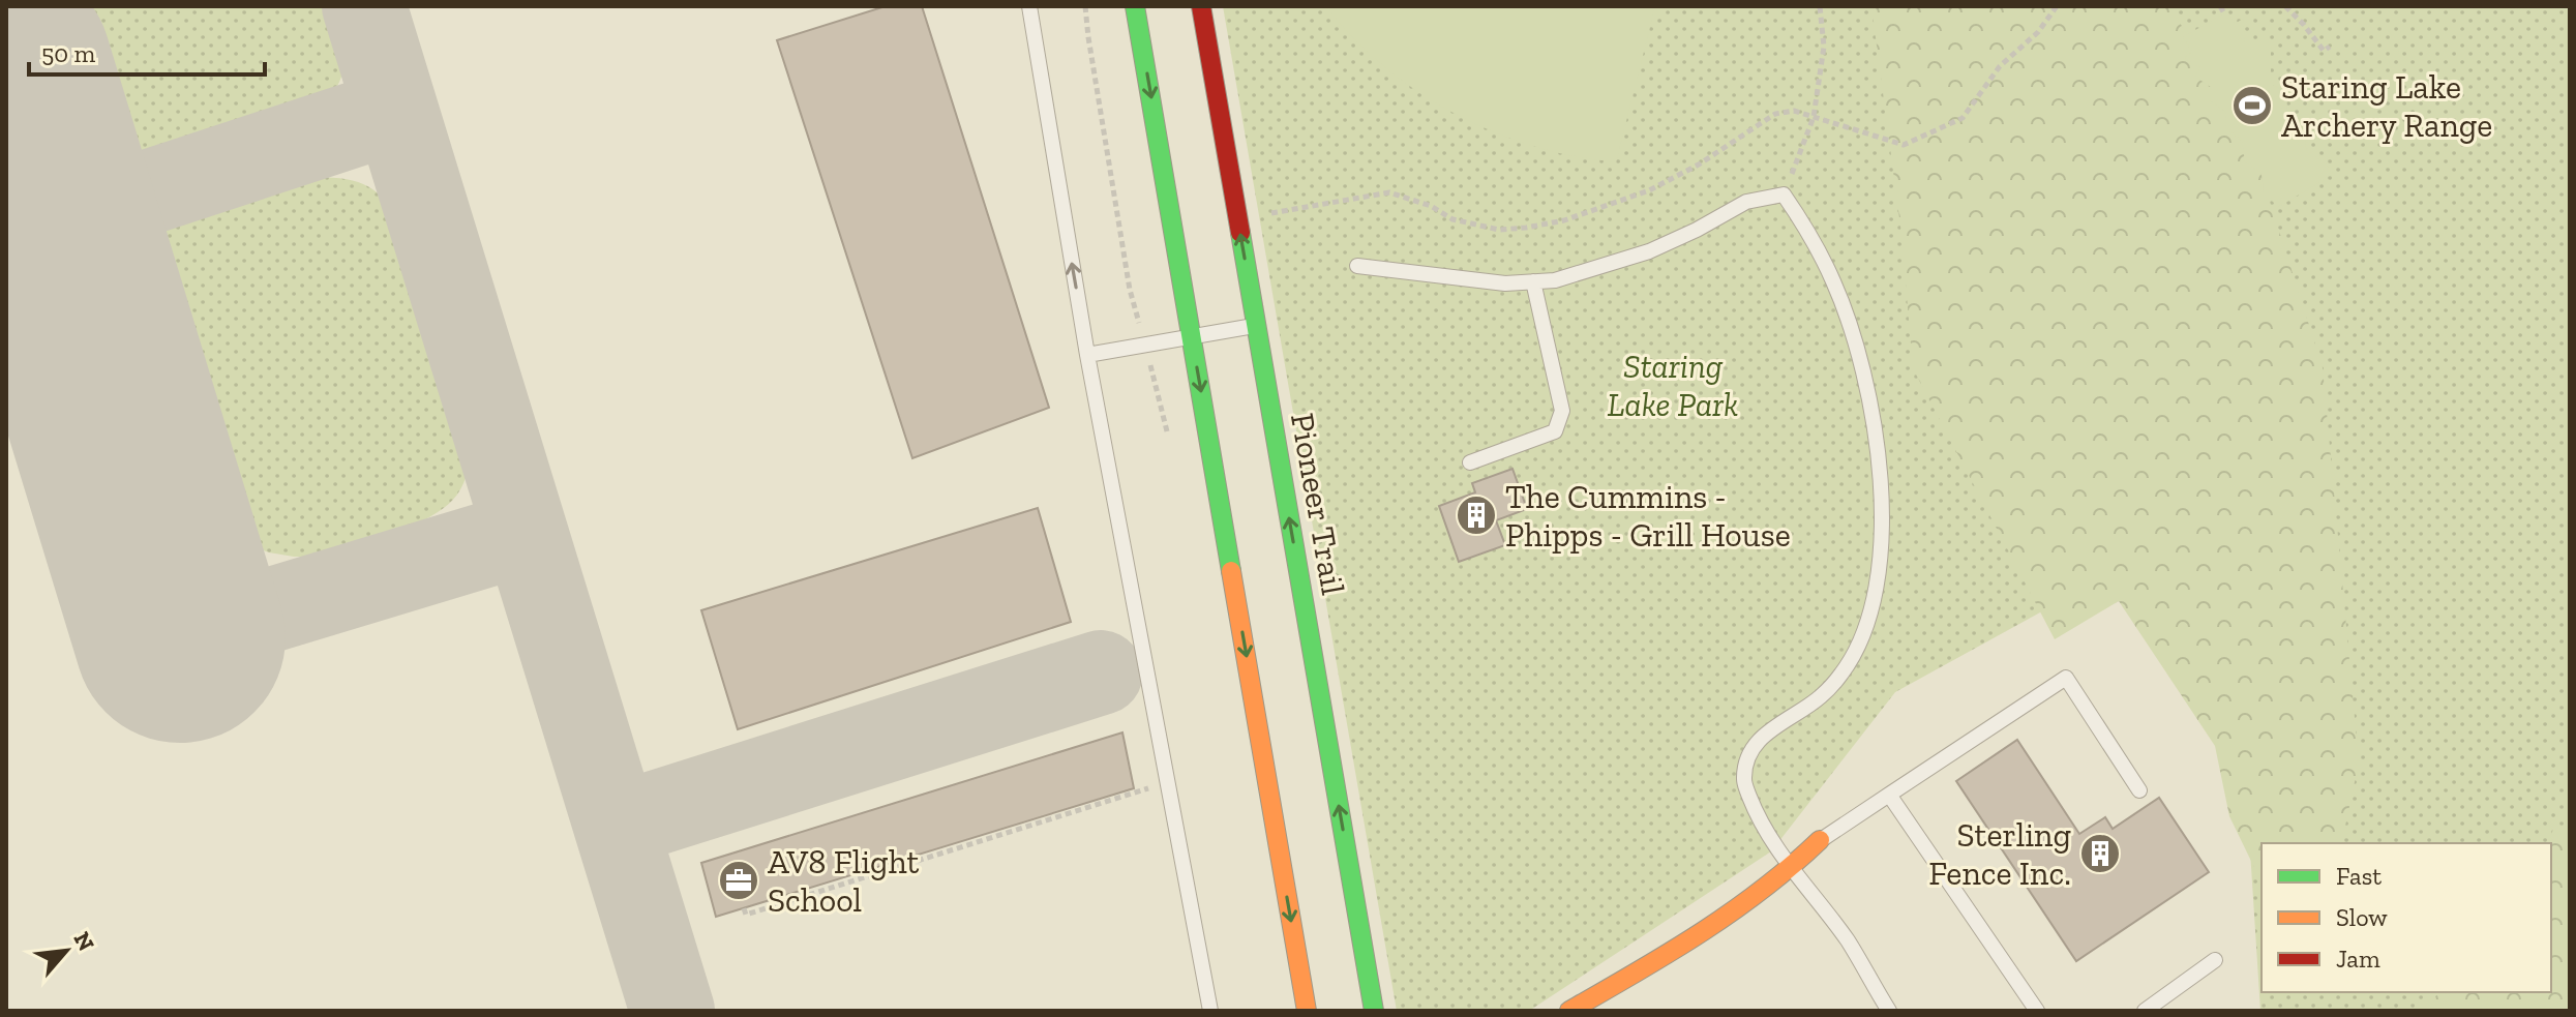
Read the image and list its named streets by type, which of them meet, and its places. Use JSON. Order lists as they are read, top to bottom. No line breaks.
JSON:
{"streets":{"main road":["Pioneer Trail"]},"parks":["Staring Lake Park"],"places":{"sports":["Staring Lake Archery Range"],"building":["The Cummins - Phipps - Grill House","Sterling Fence Inc."],"office":["AV8 Flight School"]},"legend":["Fast","Slow","Jam"],"scale_bar":"50 m","north":"top right"}
